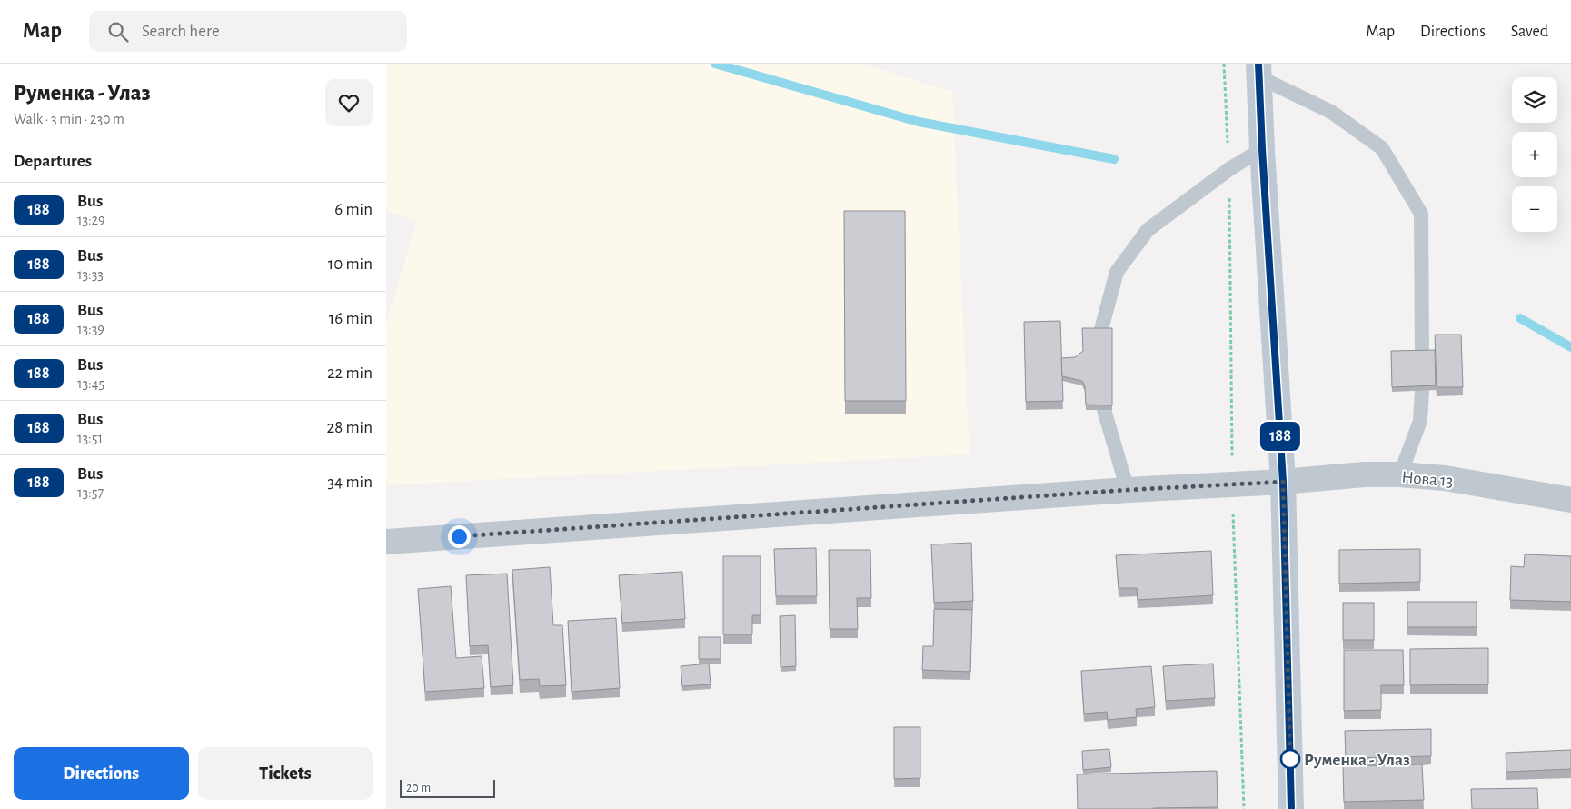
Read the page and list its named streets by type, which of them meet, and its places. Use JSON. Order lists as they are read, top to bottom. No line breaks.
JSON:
{"streets":{"street":["Нова 13"]},"places":["Руменка - Улаз"],"lines":["bus line 188"],"scale_bar":"20 m","page":{"header":"Map","search":"Search here","nav":["Map","Directions","Saved"],"heading":[["Руменка - Улаз","Walk · 3 min · 230 m"],"Departures"],"on_map":"188","map_buttons":["+","−"],"list":[{"mark":"188","name":"Bus","note":"13:29","value":"6 min"},{"mark":"188","name":"Bus","note":"13:33","value":"10 min"},{"mark":"188","name":"Bus","note":"13:39","value":"16 min"},{"mark":"188","name":"Bus","note":"13:45","value":"22 min"},{"mark":"188","name":"Bus","note":"13:51","value":"28 min"},{"mark":"188","name":"Bus","note":"13:57","value":"34 min"}],"buttons":["Directions","Tickets"],"scale":"20 m"}}
